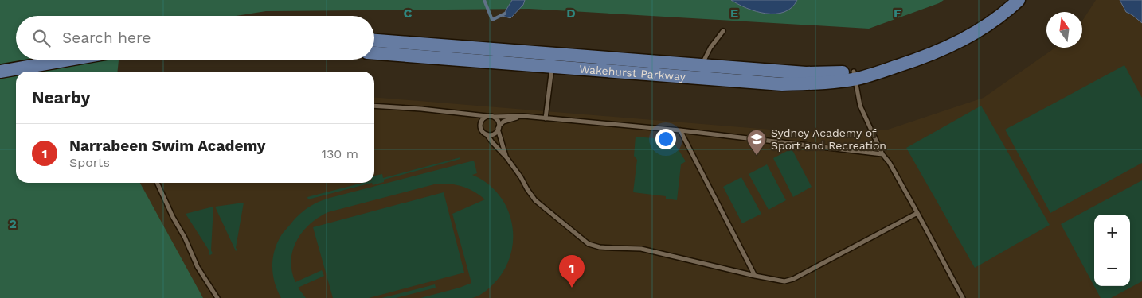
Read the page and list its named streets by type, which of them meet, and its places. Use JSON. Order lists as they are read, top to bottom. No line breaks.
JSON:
{"streets":{"main road":["Wakehurst Parkway"]},"places":{"school or university":["Sydney Academy of Sport and Recreation"]},"north":"top","page":{"search":"Search here","heading":"Nearby","list":[{"mark":"1","name":"Narrabeen Swim Academy","note":"Sports","value":"130 m"}],"map_buttons":["+","−"],"pins":"1"},"grid":{"columns":["C","D","E","F"],"rows":["2"]}}
